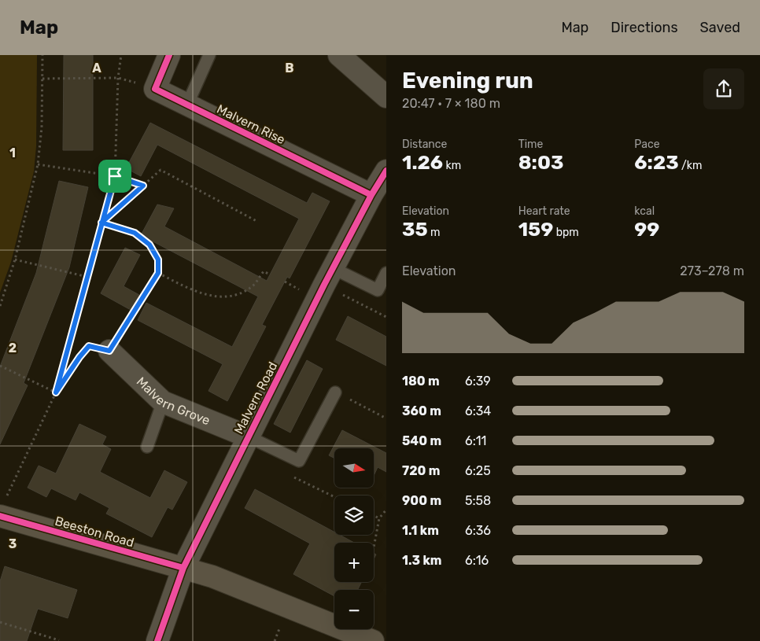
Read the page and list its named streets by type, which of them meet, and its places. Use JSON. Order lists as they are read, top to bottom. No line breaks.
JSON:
{"streets":{"street":["Malvern Rise","Malvern Road","Malvern Grove","Beeston Road"]},"crossings":[["Malvern Rise","Malvern Road"],["Malvern Road","Malvern Grove"],["Malvern Road","Beeston Road"]],"north":"right","page":{"header":"Map","nav":["Map","Directions","Saved"],"heading":["Evening run","20:47 · 7 × 180 m"],"stats":[["Distance","1.26 km"],["Time","8:03"],["Pace","6:23 /km"],["Elevation","35 m"],["Heart rate","159 bpm"],["kcal","99"]],"chart":["Elevation","273–278 m"],"list":[{"name":"180 m","note":"6:39"},{"name":"360 m","note":"6:34"},{"name":"540 m","note":"6:11"},{"name":"720 m","note":"6:25"},{"name":"900 m","note":"5:58"},{"name":"1.1 km","note":"6:36"},{"name":"1.3 km","note":"6:16"}],"map_buttons":["+","−"]},"grid":{"columns":["A","B"],"rows":["1","2","3"]}}
